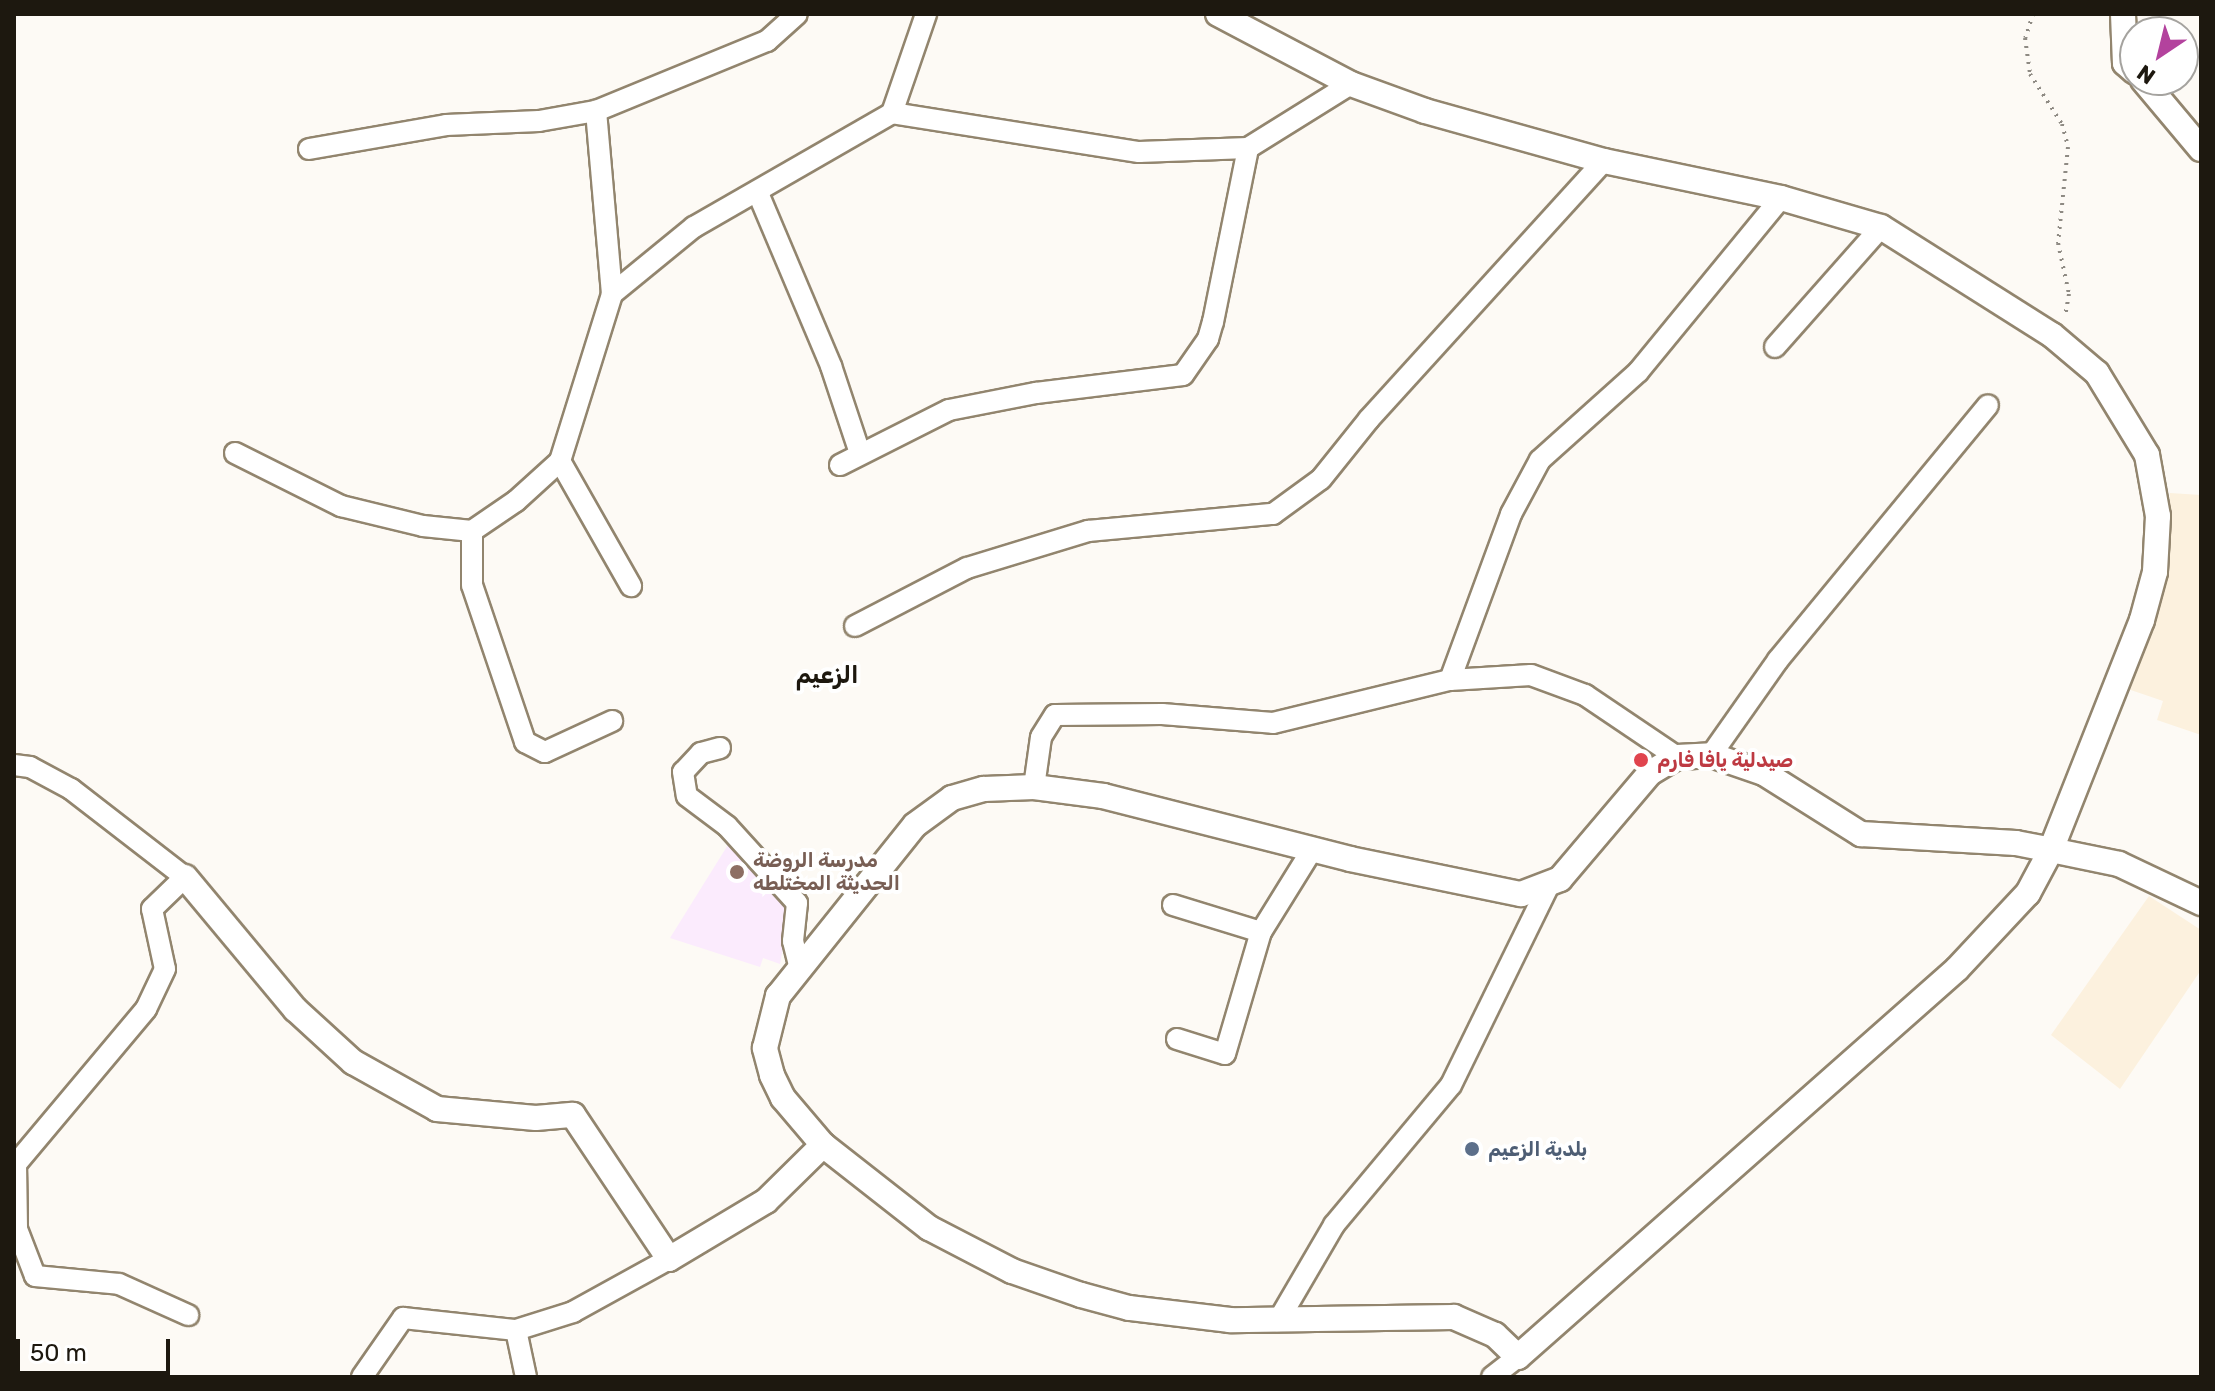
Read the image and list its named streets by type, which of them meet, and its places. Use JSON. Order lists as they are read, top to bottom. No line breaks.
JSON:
{"districts":["الزعيم"],"places":["صيدلية يافا فارم","مدرسة الروضة الحديثة المختلطه","بلدية الزعيم"],"scale_bar":"50 m","north":"bottom left"}
